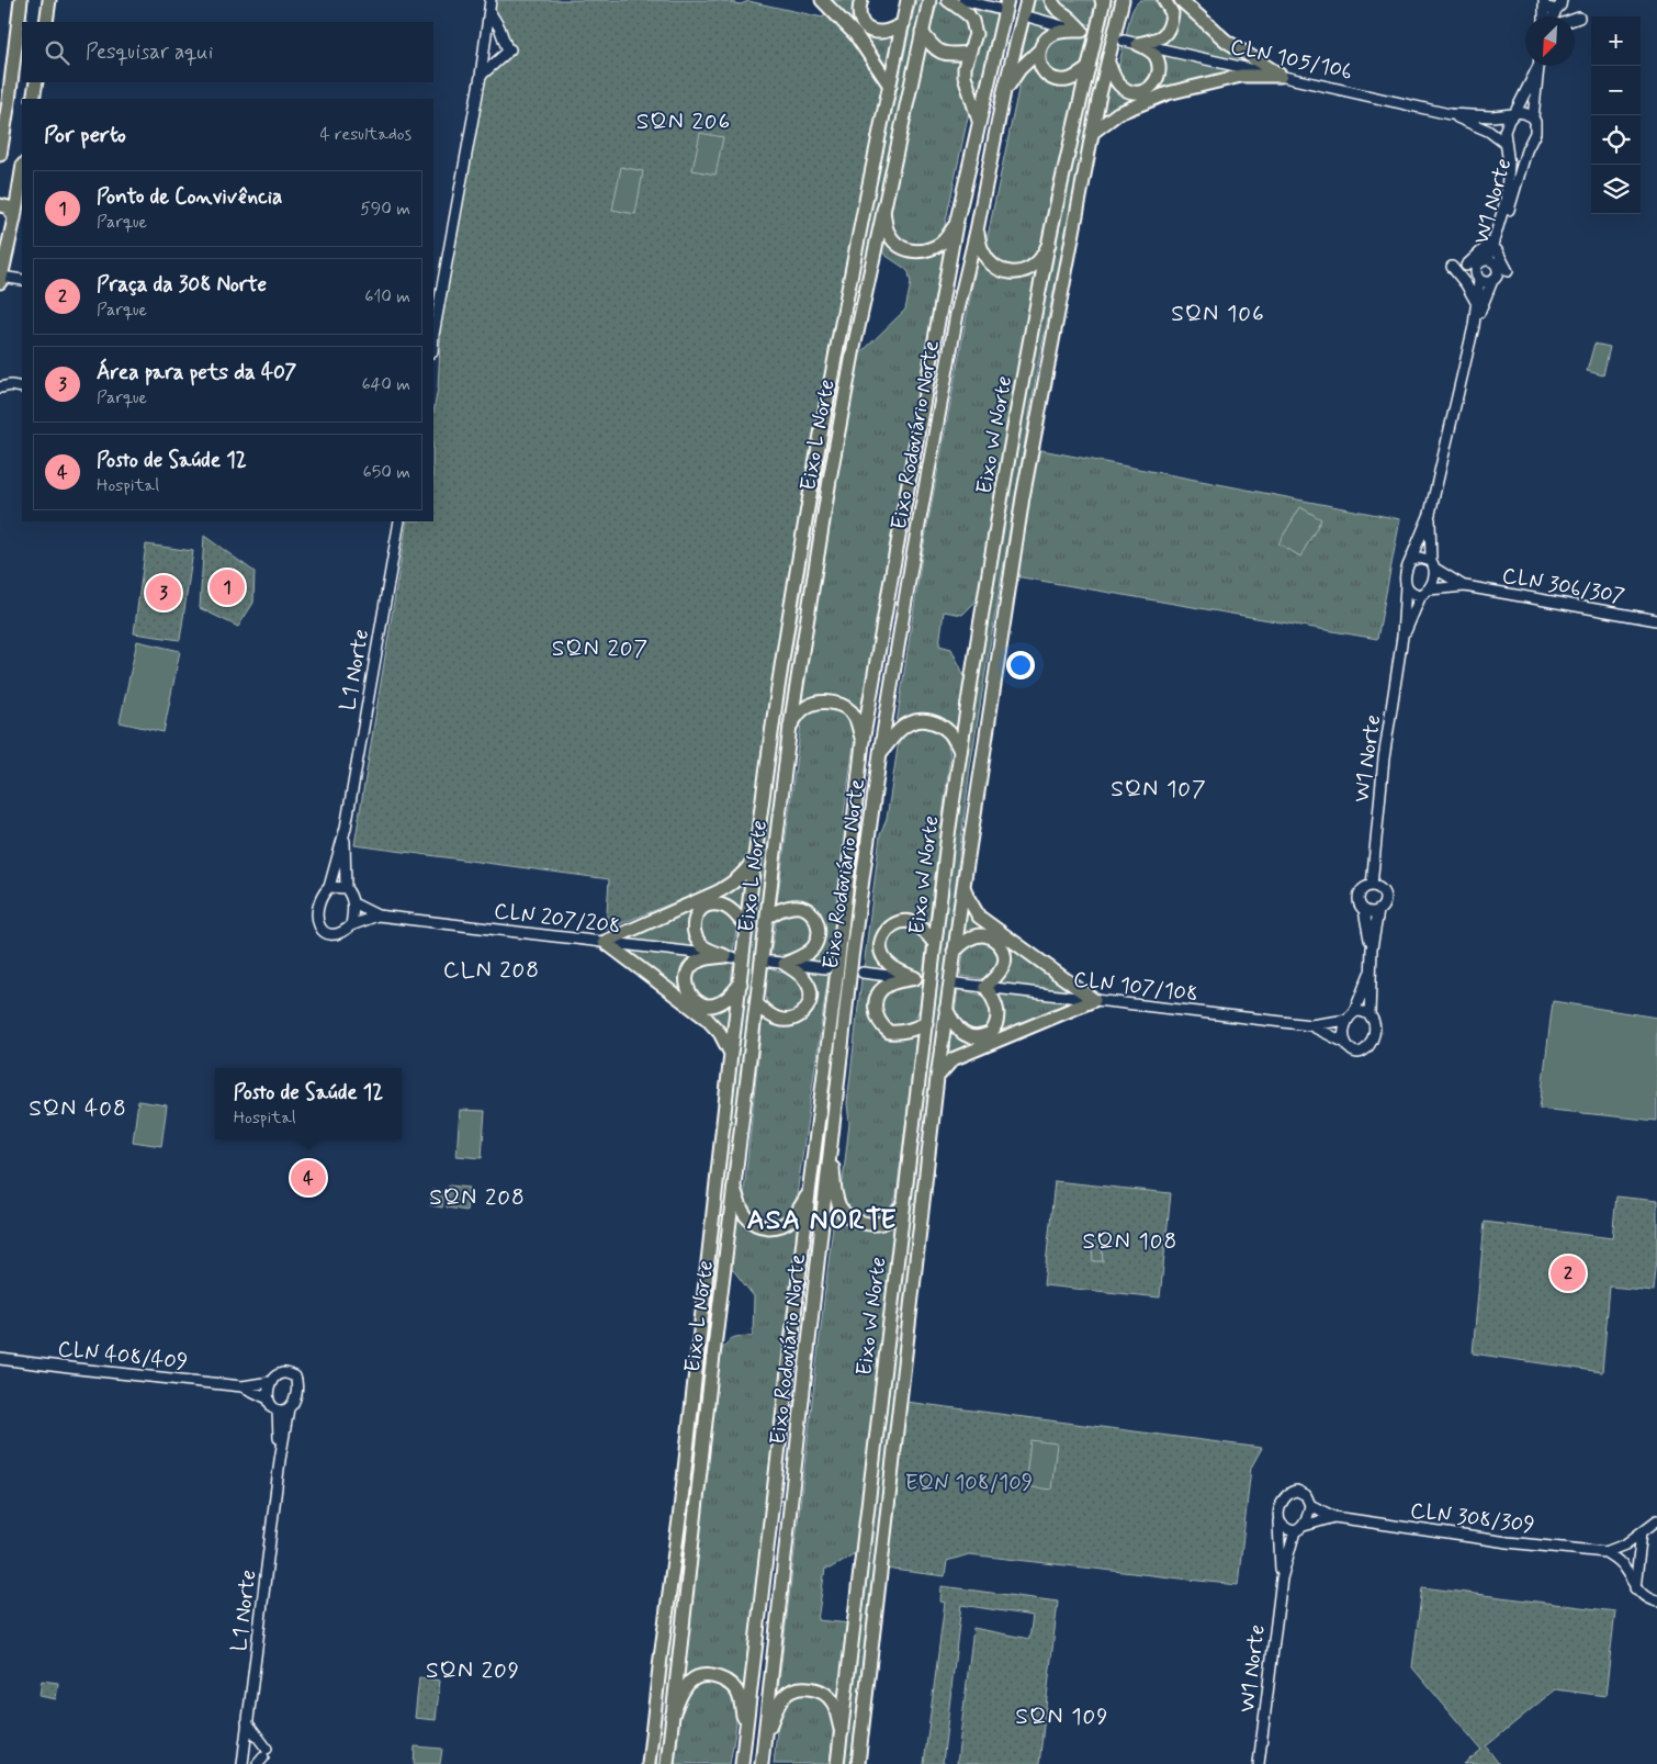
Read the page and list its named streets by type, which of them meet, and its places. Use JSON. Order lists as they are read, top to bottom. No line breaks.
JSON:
{"streets":{"main road":["Eixo L Norte","Eixo Rodoviário Norte","Eixo W Norte"],"street":["CLN 105/106","W1 Norte","CLN 306/307","L1 Norte","CLN 207/208","CLN 107/108","CLN 408/409","CLN 308/309"]},"crossings":[["CLN 105/106","W1 Norte"],["W1 Norte","CLN 306/307"],["W1 Norte","CLN 308/309"],["L1 Norte","CLN 207/208"],["L1 Norte","CLN 408/409"]],"districts":["SQN 206","SQN 106","SQN 207","SQN 107","CLN 208","SQN 408","SQN 208","ASA NORTE","SQN 108","SQN 209","SQN 109"],"parks":["EQN 108/109"],"north":"bottom left","page":{"map_buttons":["+","−"],"search":"Pesquisar aqui","heading":["Por perto","4 resultados"],"list":[{"mark":"1","name":"Ponto de Convivência","note":"Parque","value":"590 m"},{"mark":"2","name":"Praça da 308 Norte","note":"Parque","value":"610 m"},{"mark":"3","name":"Área para pets da 407","note":"Parque","value":"640 m"},{"mark":"4","name":"Posto de Saúde 12","note":"Hospital","value":"650 m"}],"pins":["1","3","4","2"],"popup":["Posto de Saúde 12","Hospital"]}}
